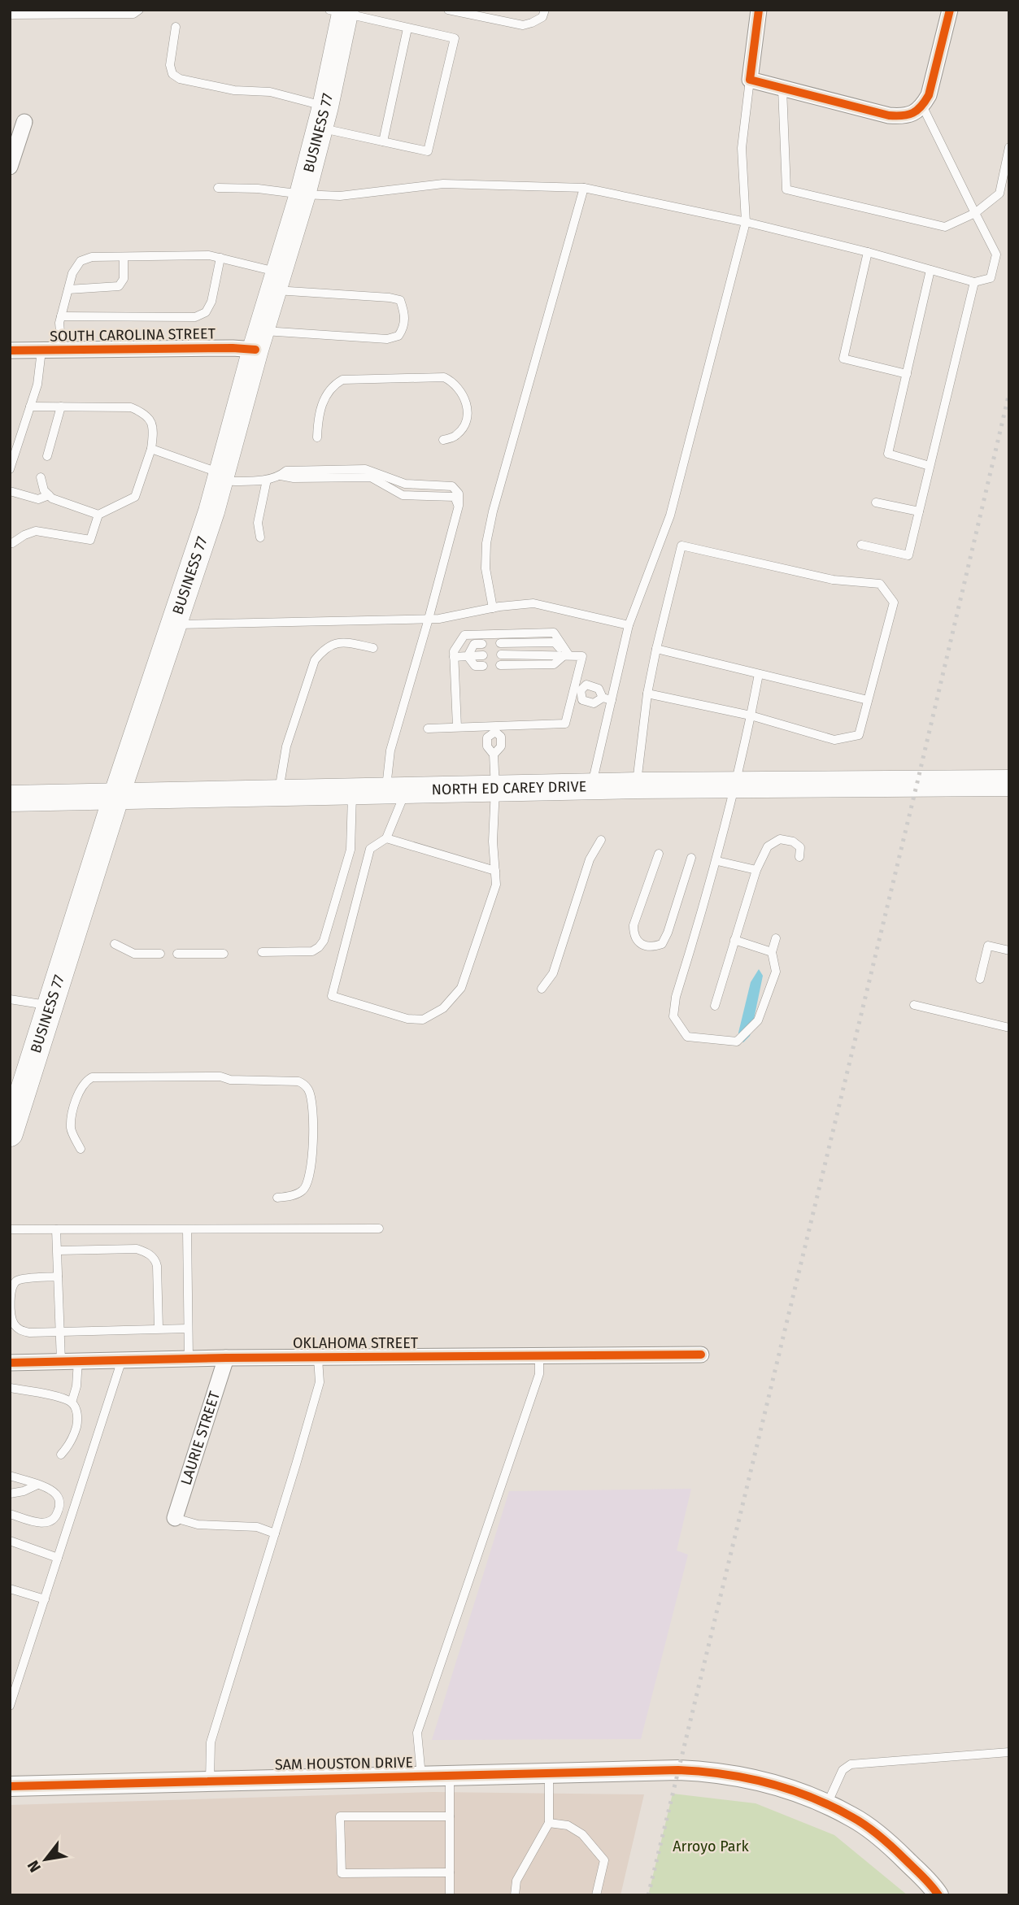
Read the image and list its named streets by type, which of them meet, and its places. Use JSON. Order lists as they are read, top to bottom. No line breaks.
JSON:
{"streets":{"main road":["BUSINESS 77","NORTH ED CAREY DRIVE"],"street":["SOUTH CAROLINA STREET","OKLAHOMA STREET","LAURIE STREET","SAM HOUSTON DRIVE"]},"crossings":[["BUSINESS 77","SOUTH CAROLINA STREET"],["BUSINESS 77","NORTH ED CAREY DRIVE"],["OKLAHOMA STREET","LAURIE STREET"]],"parks":["Arroyo Park"],"north":"bottom left"}
